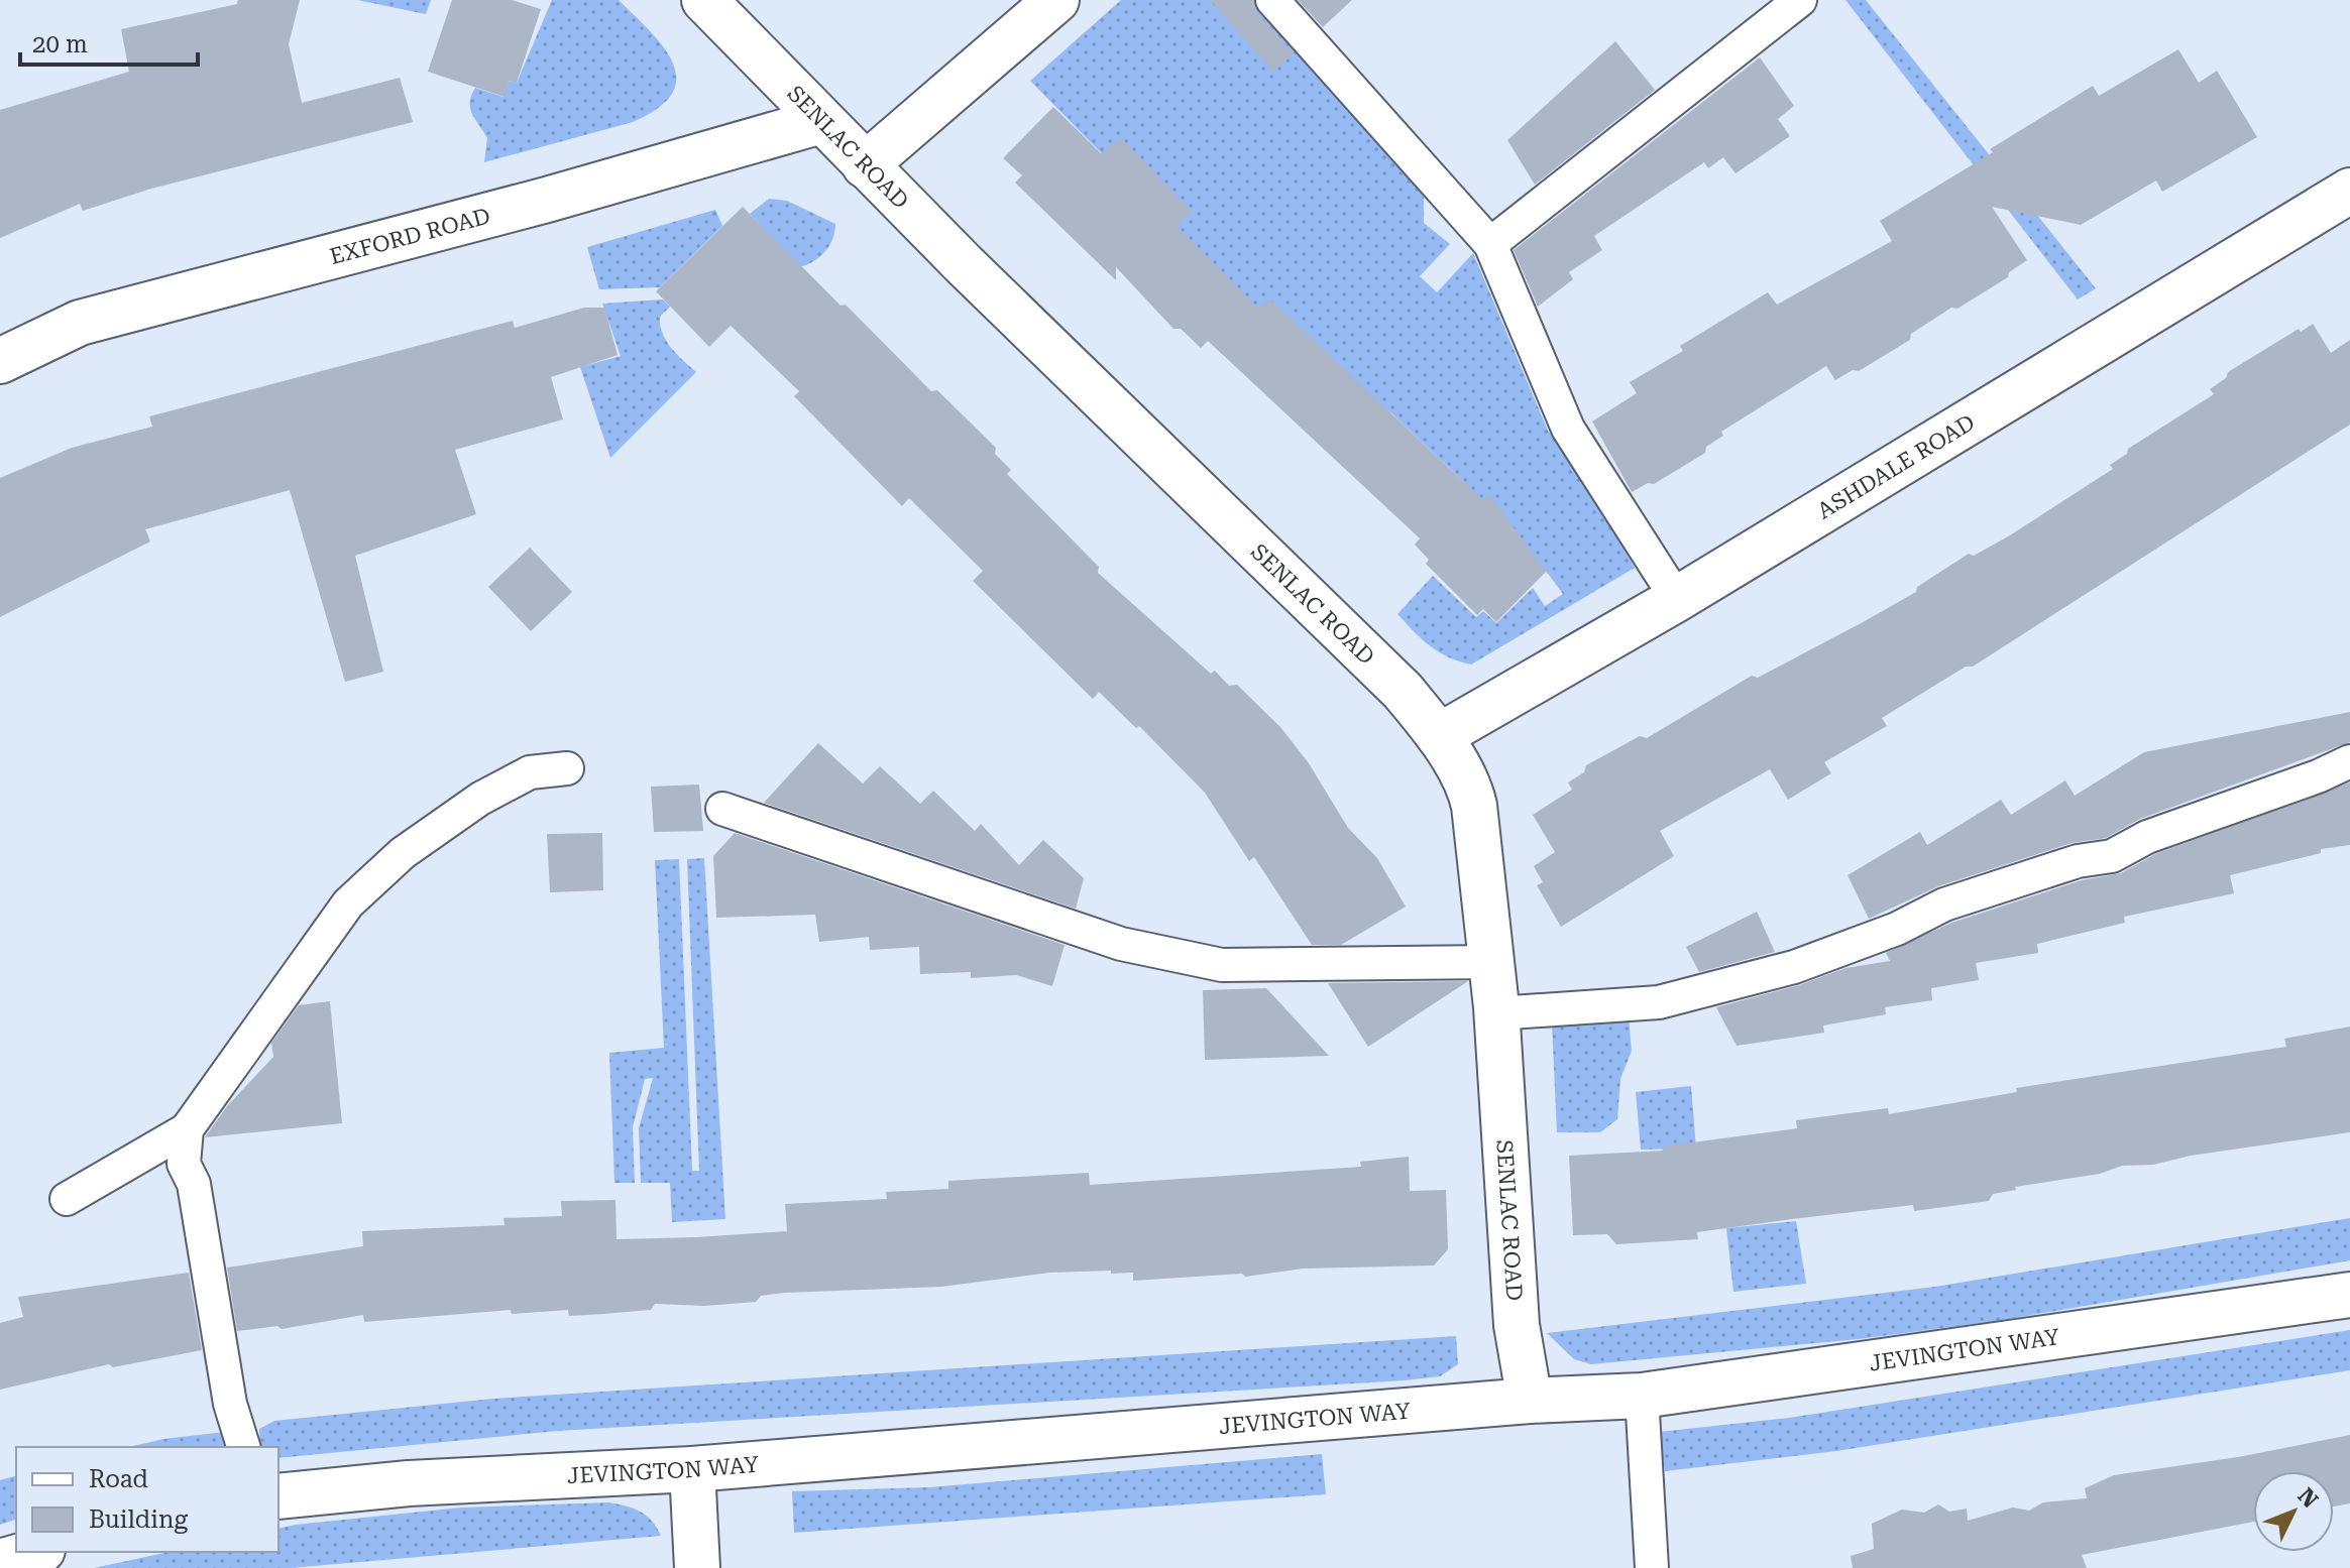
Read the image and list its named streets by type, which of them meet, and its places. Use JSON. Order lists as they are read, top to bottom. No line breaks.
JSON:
{"streets":{"street":["SENLAC ROAD","EXFORD ROAD","ASHDALE ROAD","JEVINGTON WAY"]},"crossings":[["SENLAC ROAD","EXFORD ROAD"],["SENLAC ROAD","ASHDALE ROAD"],["SENLAC ROAD","JEVINGTON WAY"]],"legend":["Road","Building"],"scale_bar":"20 m","north":"top right"}
